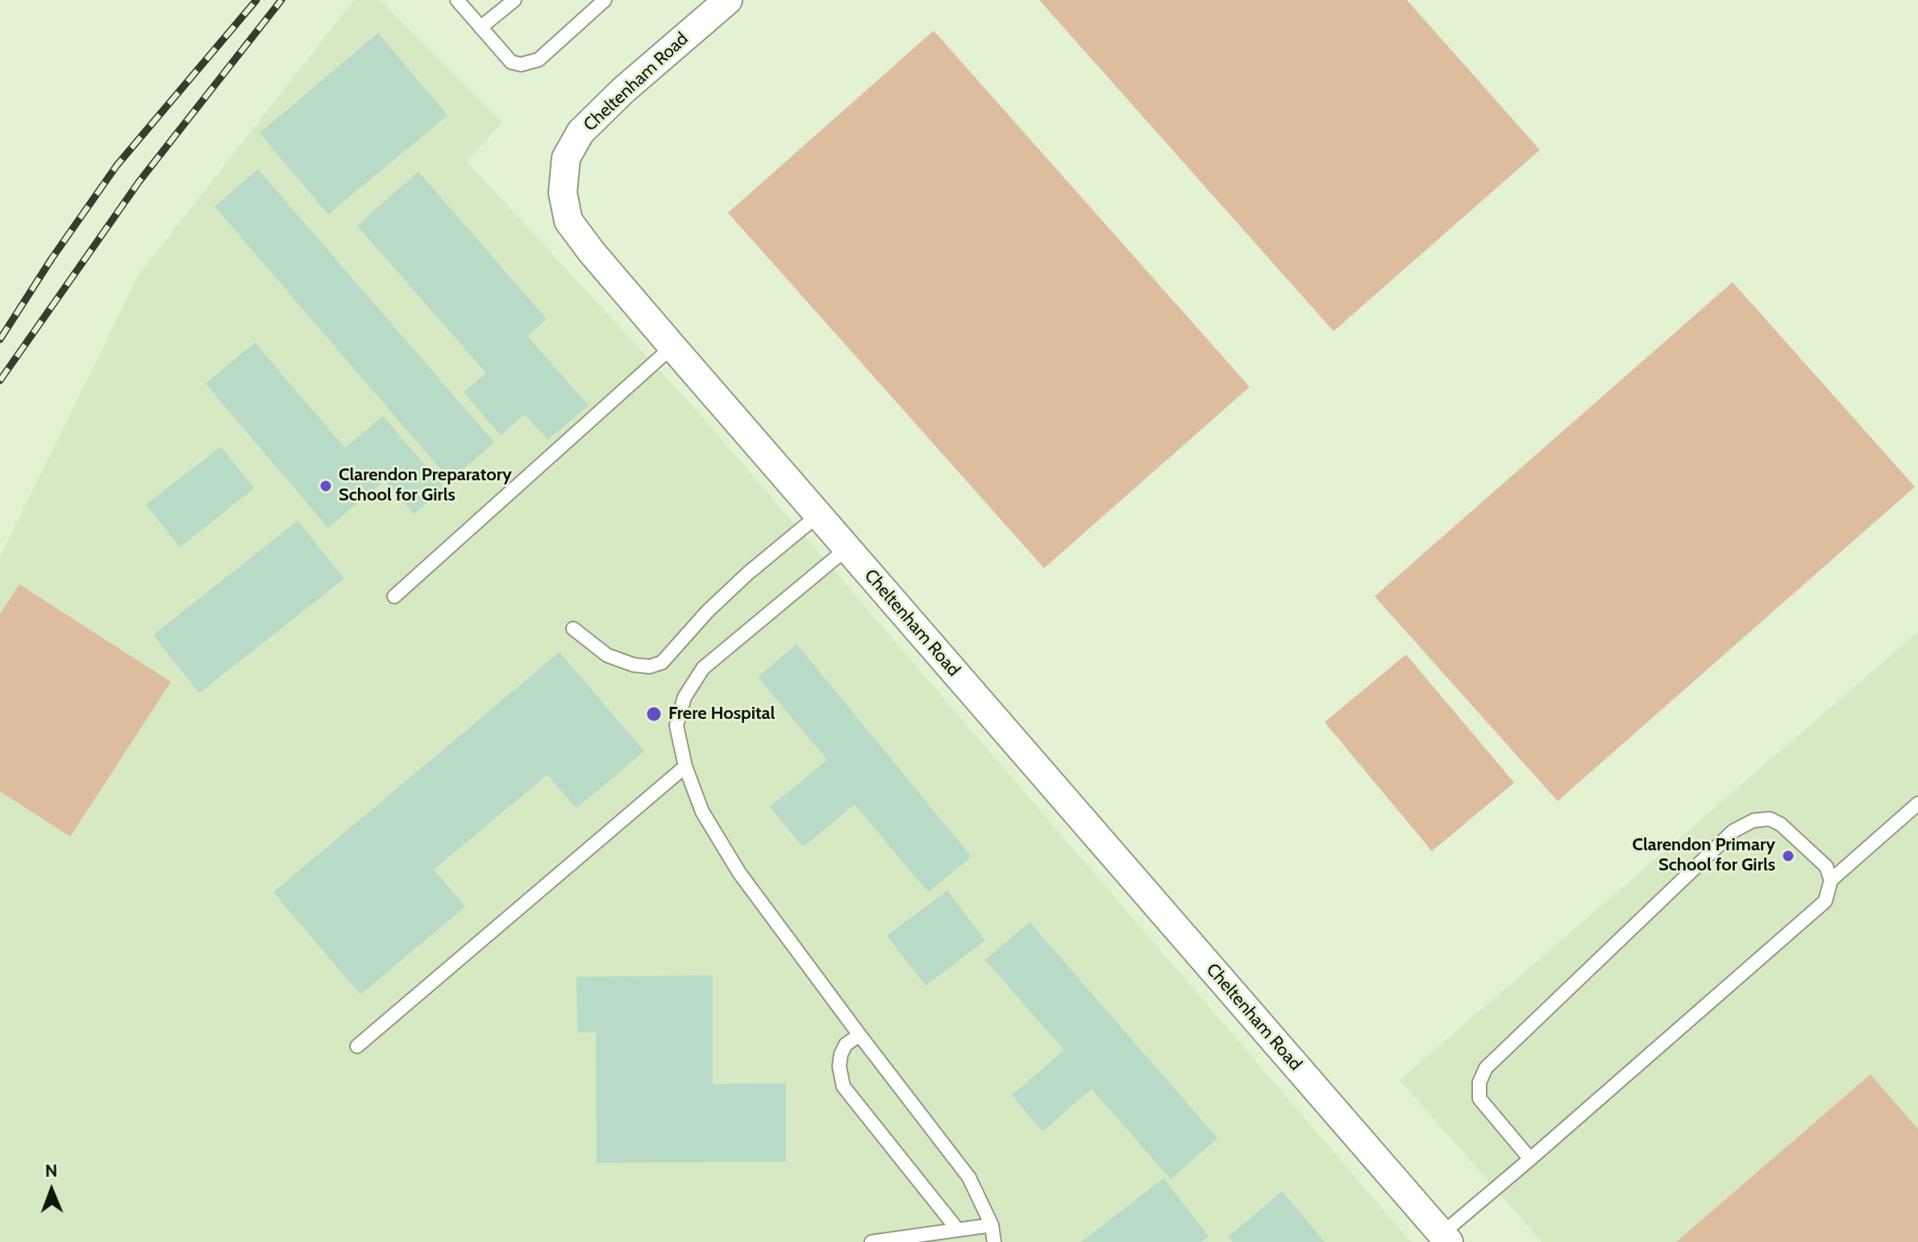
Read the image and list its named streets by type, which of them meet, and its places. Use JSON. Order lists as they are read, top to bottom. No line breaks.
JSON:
{"streets":{"street":["Cheltenham Road"]},"places":["Clarendon Preparatory School for Girls","Frere Hospital","Clarendon Primary School for Girls"],"north":"top"}
